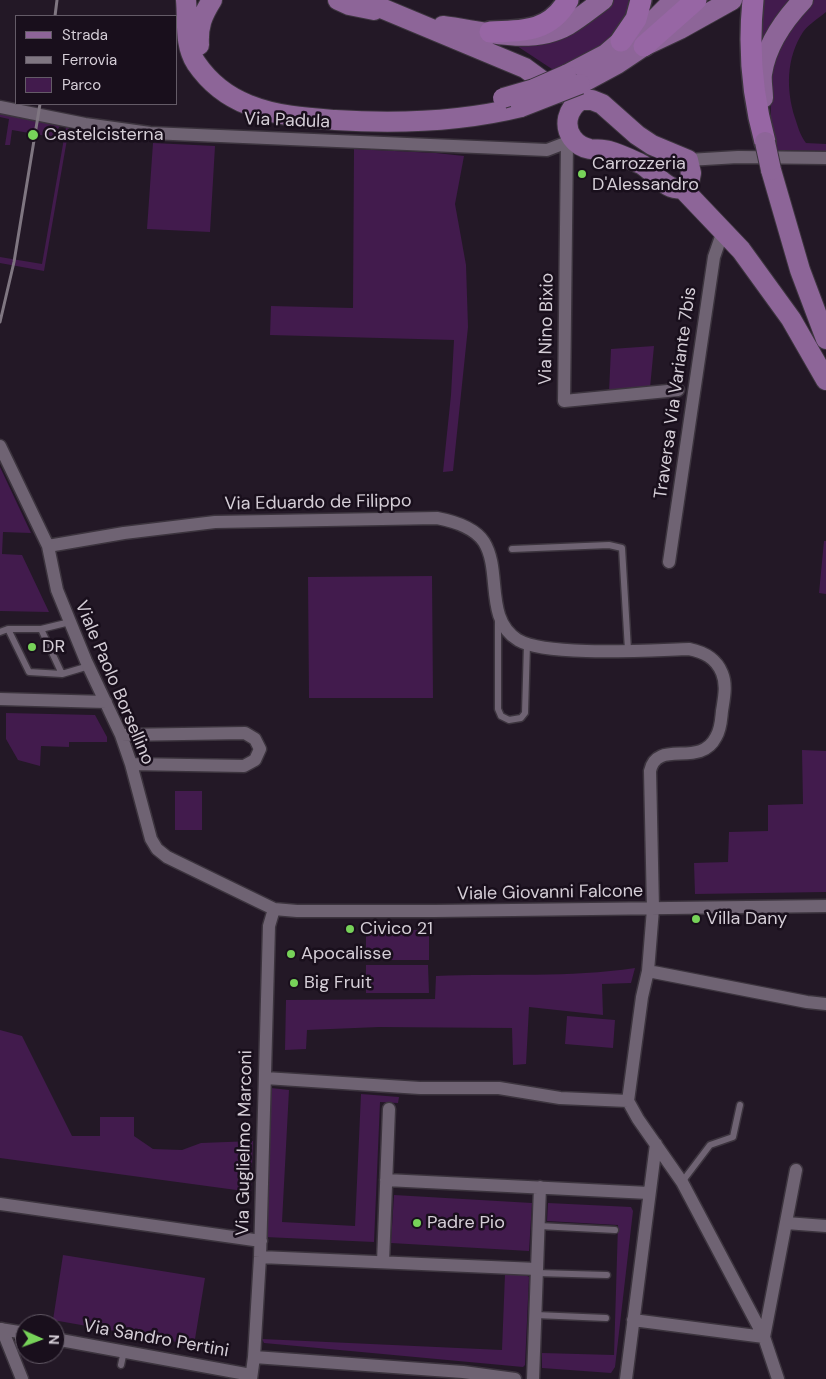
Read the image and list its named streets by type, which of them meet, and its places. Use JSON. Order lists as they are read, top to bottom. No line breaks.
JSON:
{"streets":{"street":["Via Padula","Via Nino Bixio","Traversa Via Variante 7bis","Via Eduardo de Filippo","Viale Paolo Borsellino","Viale Giovanni Falcone","Via Guglielmo Marconi","Via Sandro Pertini"]},"crossings":[["Via Padula","Via Nino Bixio"],["Via Eduardo de Filippo","Viale Paolo Borsellino"],["Viale Paolo Borsellino","Viale Giovanni Falcone"],["Viale Paolo Borsellino","Via Guglielmo Marconi"],["Viale Giovanni Falcone","Via Guglielmo Marconi"],["Via Guglielmo Marconi","Via Sandro Pertini"]],"places":["Castelcisterna","Carrozzeria D'Alessandro","DR","Villa Dany","Civico 21","Apocalisse","Big Fruit","Padre Pio"],"legend":["Strada","Ferrovia","Parco"],"north":"right"}
